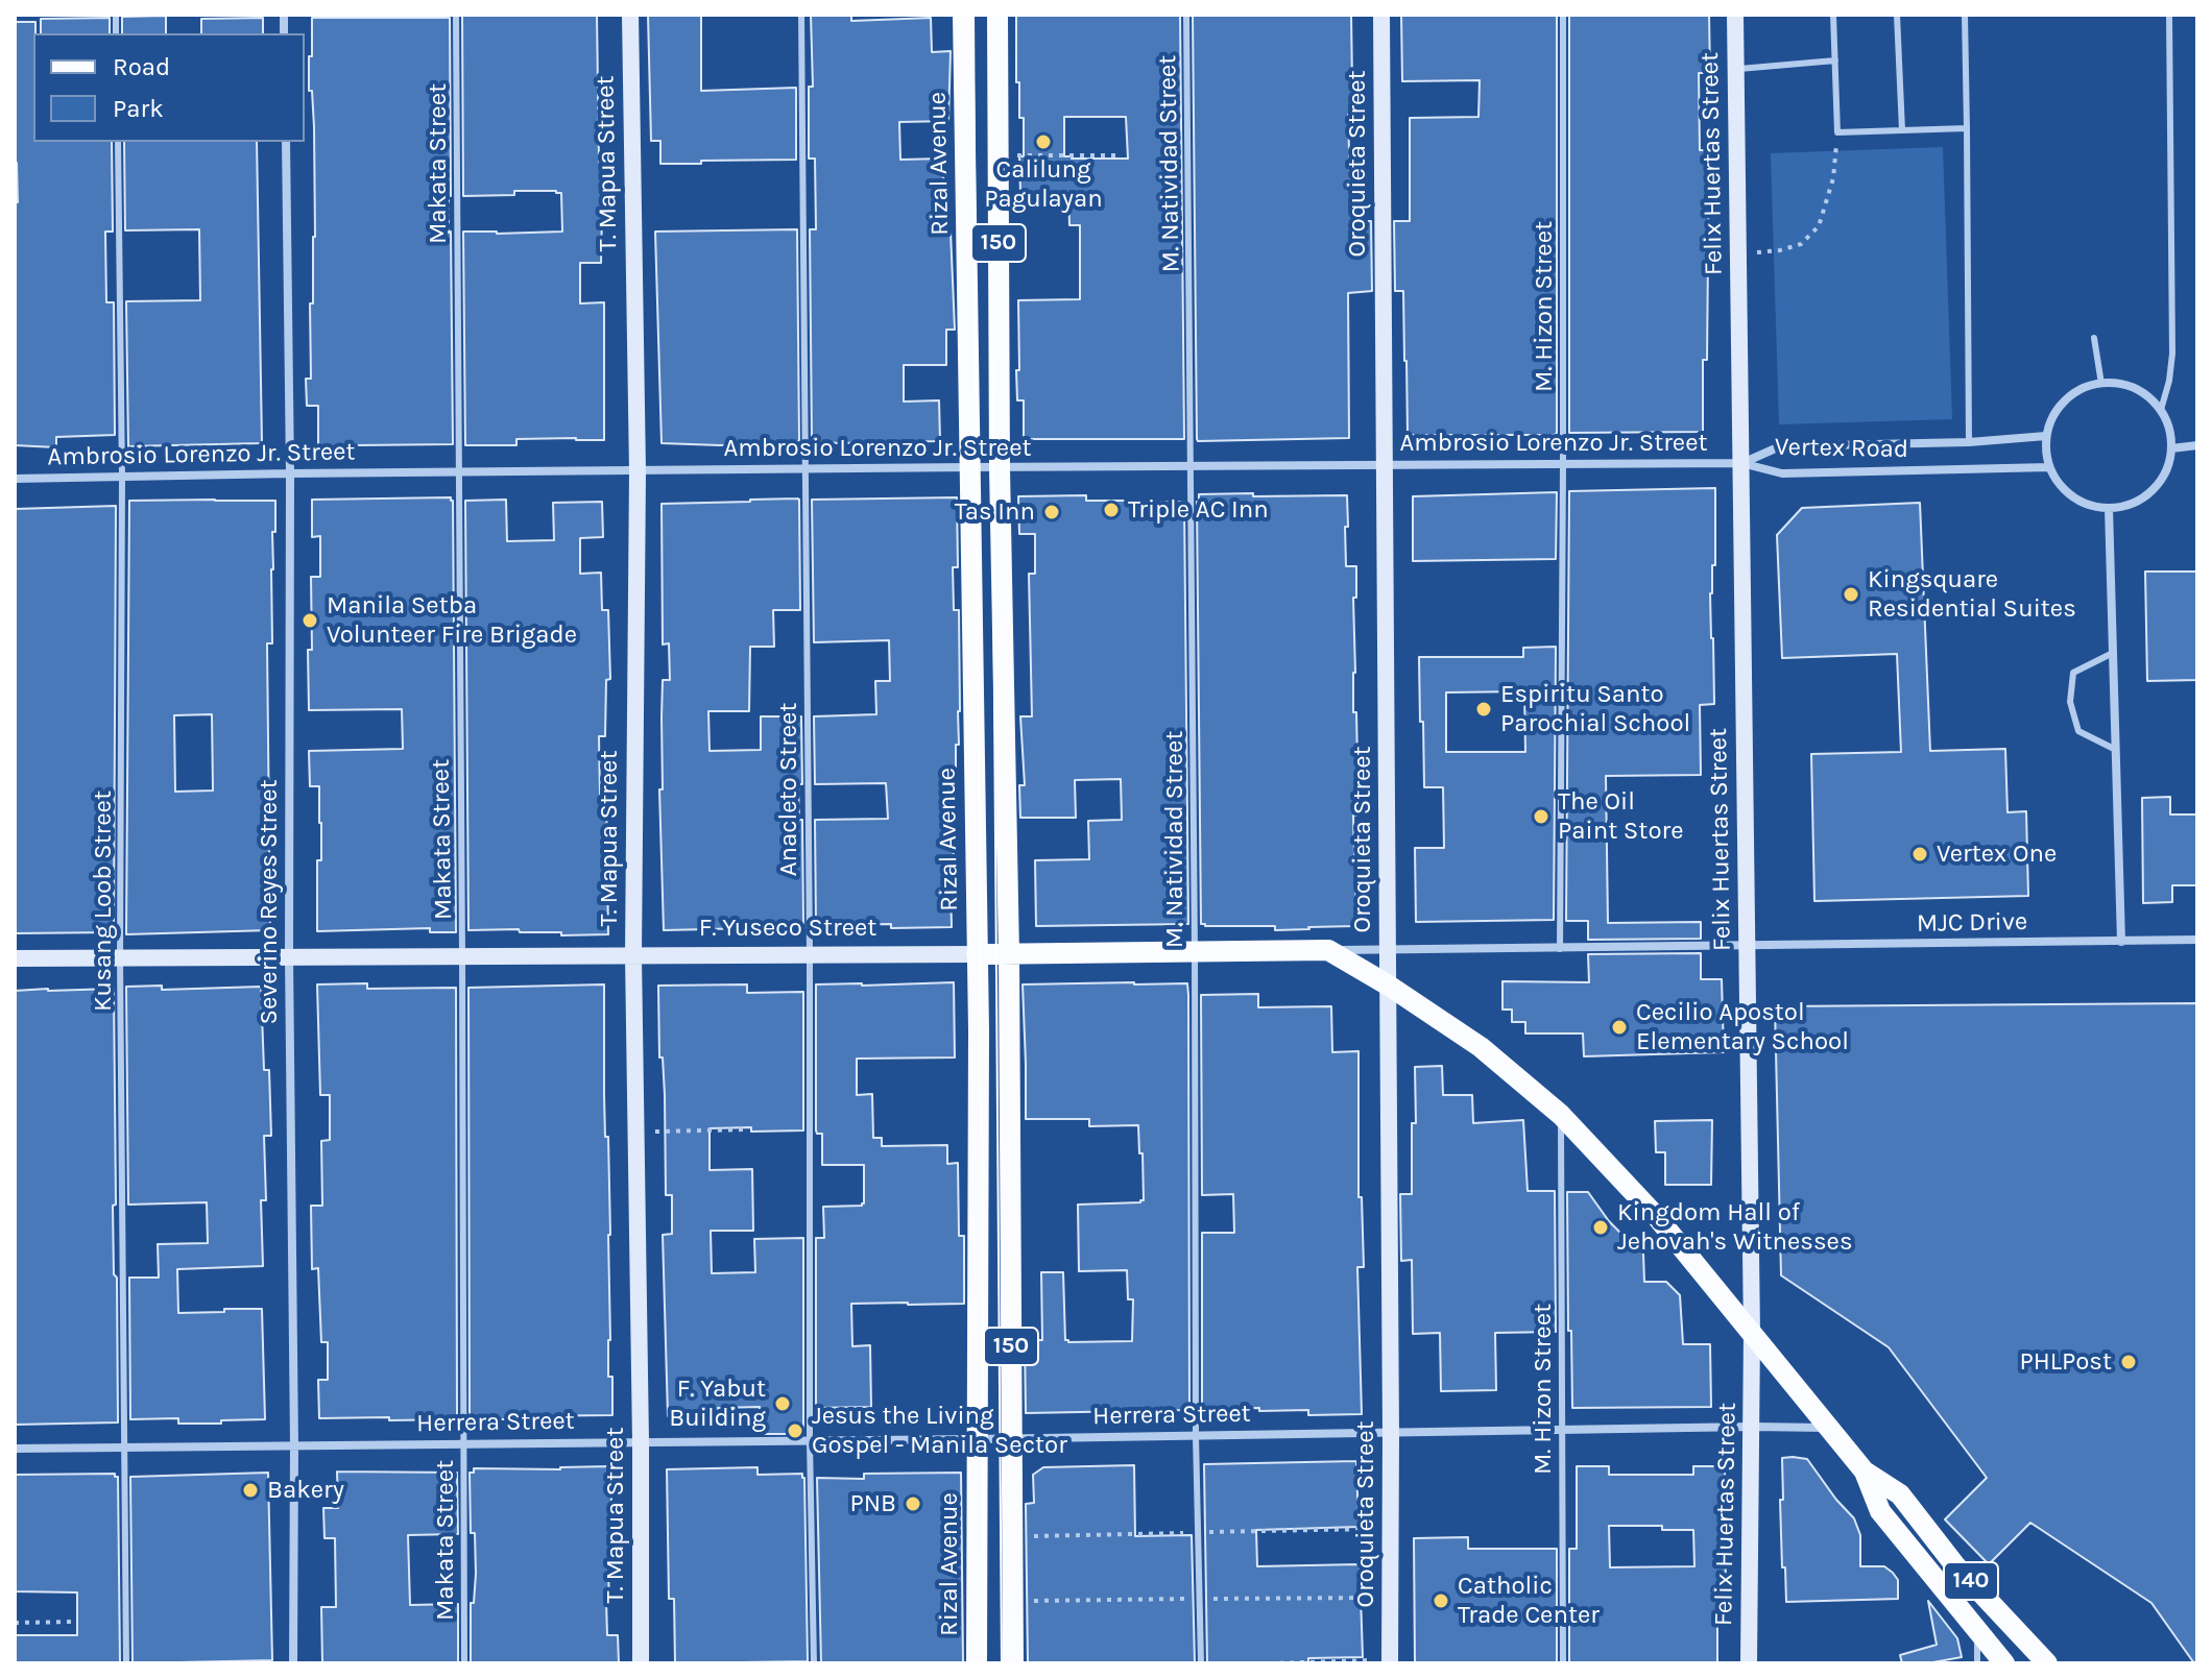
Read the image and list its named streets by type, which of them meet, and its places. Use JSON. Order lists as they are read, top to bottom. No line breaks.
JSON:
{"streets":{"main road":["Rizal Avenue","150","F. Yuseco Street","140"],"street":["T. Mapua Street","Oroquieta Street","Felix Huertas Street","Ambrosio Lorenzo Jr. Street","Vertex Road","Severino Reyes Street","MJC Drive","Herrera Street"],"lane":["Makata Street","M. Natividad Street","M. Hizon Street","Anacleto Street","Kusang Loob Street"]},"crossings":[["Makata Street","Ambrosio Lorenzo Jr. Street"],["Makata Street","F. Yuseco Street"],["Makata Street","Herrera Street"],["T. Mapua Street","Ambrosio Lorenzo Jr. Street"],["T. Mapua Street","F. Yuseco Street"],["T. Mapua Street","Herrera Street"],["Rizal Avenue","Ambrosio Lorenzo Jr. Street"],["Rizal Avenue","F. Yuseco Street"],["Rizal Avenue","Herrera Street"],["M. Natividad Street","Ambrosio Lorenzo Jr. Street"],["M. Natividad Street","F. Yuseco Street"],["M. Natividad Street","Herrera Street"],["Oroquieta Street","Ambrosio Lorenzo Jr. Street"],["Oroquieta Street","F. Yuseco Street"],["Oroquieta Street","Herrera Street"],["Felix Huertas Street","Ambrosio Lorenzo Jr. Street"],["Felix Huertas Street","Vertex Road"],["Felix Huertas Street","MJC Drive"],["Felix Huertas Street","Herrera Street"],["150","Ambrosio Lorenzo Jr. Street"],["150","F. Yuseco Street"],["150","Herrera Street"],["M. Hizon Street","Ambrosio Lorenzo Jr. Street"],["M. Hizon Street","MJC Drive"],["M. Hizon Street","F. Yuseco Street"],["M. Hizon Street","Herrera Street"],["Ambrosio Lorenzo Jr. Street","Vertex Road"],["Ambrosio Lorenzo Jr. Street","Anacleto Street"],["Ambrosio Lorenzo Jr. Street","Kusang Loob Street"],["Ambrosio Lorenzo Jr. Street","Severino Reyes Street"],["Anacleto Street","F. Yuseco Street"],["Anacleto Street","Herrera Street"],["Kusang Loob Street","F. Yuseco Street"],["Kusang Loob Street","Herrera Street"],["Severino Reyes Street","F. Yuseco Street"],["Severino Reyes Street","Herrera Street"],["MJC Drive","F. Yuseco Street"],["Herrera Street","140"]],"places":["Calilung Pagulayan","Triple AC Inn","Tas Inn","Kingsquare Residential Suites","Manila Setba Volunteer Fire Brigade","Espiritu Santo Parochial School","The Oil Paint Store","Vertex One","Cecilio Apostol Elementary School","Kingdom Hall of Jehovah's Witnesses","PHLPost","F. Yabut Building","Jesus the Living Gospel - Manila Sector","Bakery","PNB","Catholic Trade Center"],"legend":["Road","Park"]}
